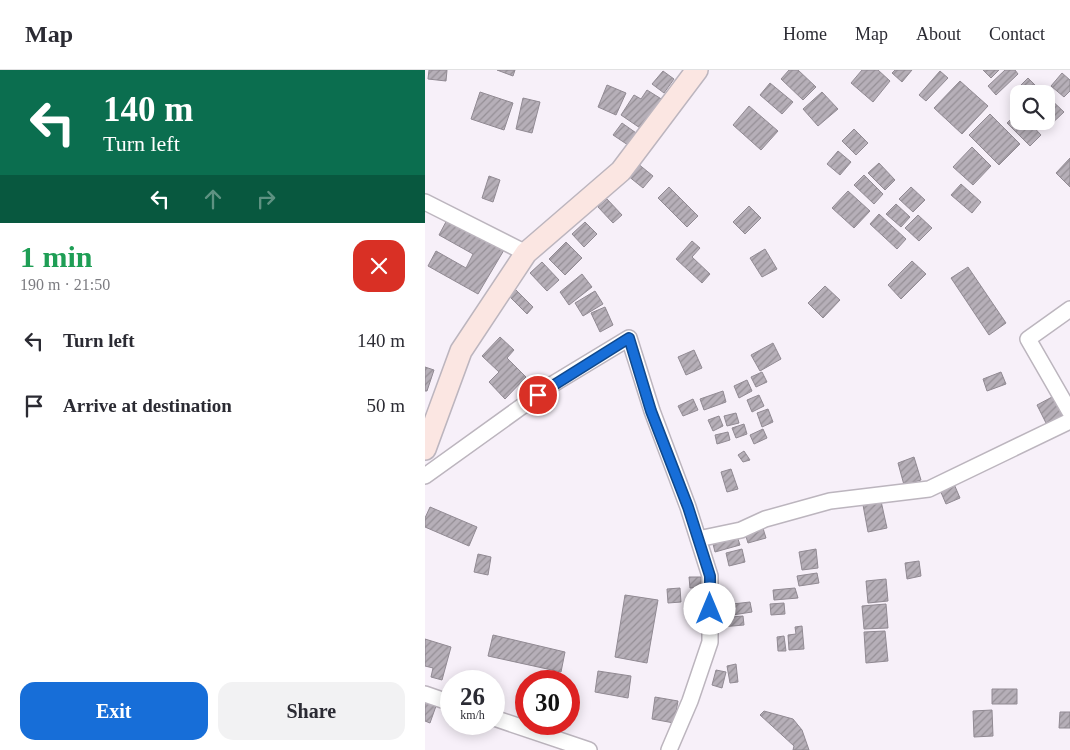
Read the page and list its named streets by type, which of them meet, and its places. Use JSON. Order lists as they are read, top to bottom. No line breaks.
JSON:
{"page":{"header":"Map","nav":["Home","Map","About","Contact"],"turn":["140 m","Turn left"],"heading":["1 min","190 m · 21:50"],"list":[{"name":"Turn left","value":"140 m"},{"name":"Arrive at destination","value":"50 m"}],"speed":"26 km/h","limit":"30","buttons":["Exit","Share"]}}
